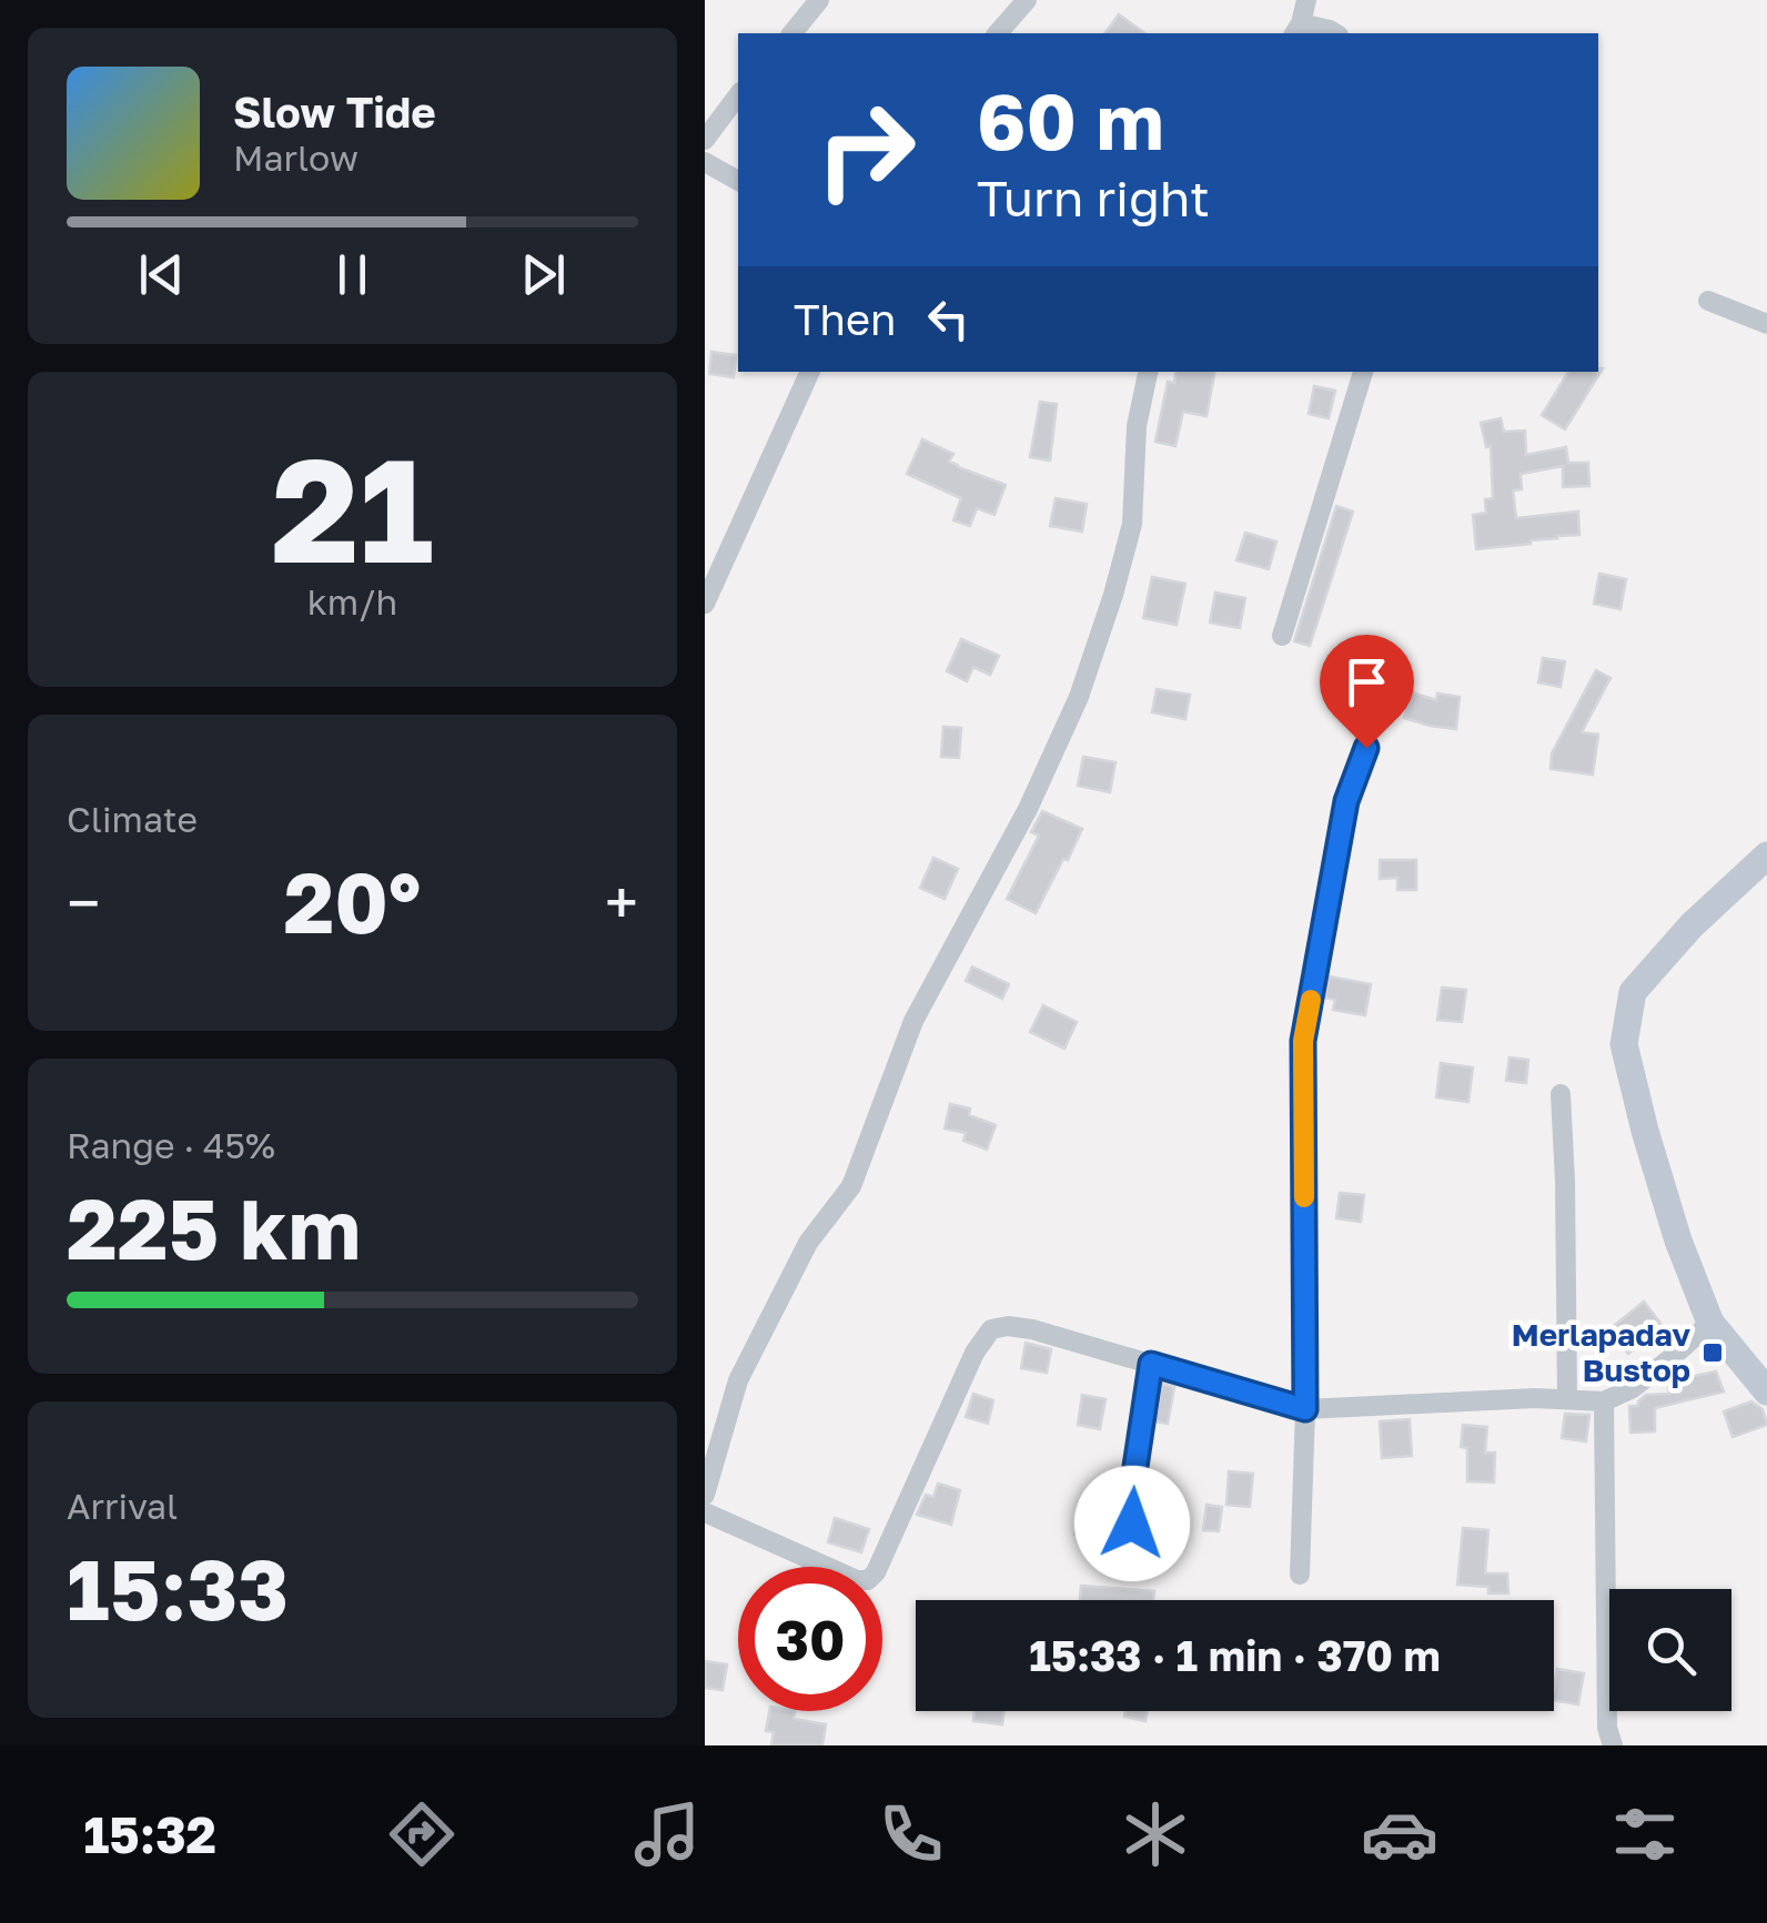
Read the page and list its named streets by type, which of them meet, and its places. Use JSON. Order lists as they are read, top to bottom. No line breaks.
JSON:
{"places":{"transit":["Merlapadav Bustop"]},"page":{"turn":["60 m","Turn right"],"song":["Slow Tide","Marlow"],"then":"Then","tile":[["21","km/h"],"Climate",["Range · 45%","225 km"],["Arrival","15:33"]],"heat":["−","20°","+"],"limit":"30","trip":"15:33 · 1 min · 370 m","tabs":"15:32"}}
